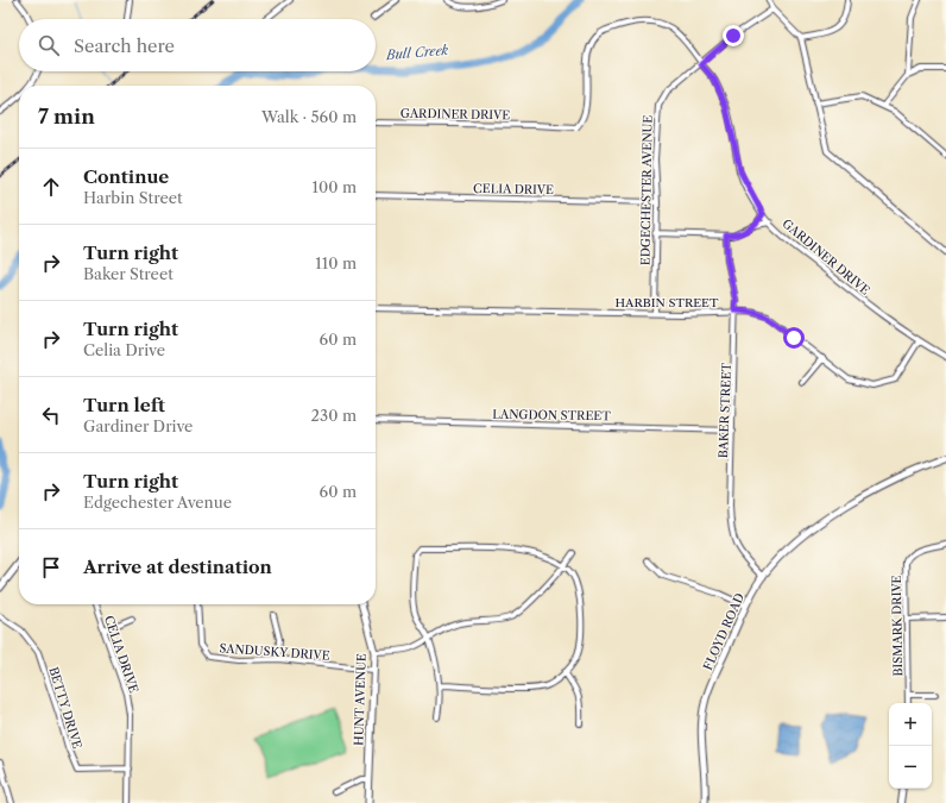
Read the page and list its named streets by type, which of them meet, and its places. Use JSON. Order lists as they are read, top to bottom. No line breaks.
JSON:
{"streets":{"street":["GARDINER DRIVE","CELIA DRIVE","EDGECHESTER AVENUE","HARBIN STREET","BAKER STREET","LANGDON STREET","BISMARK DRIVE","FLOYD ROAD","SANDUSKY DRIVE","HUNT AVENUE","BETTY DRIVE"]},"crossings":[["GARDINER DRIVE","EDGECHESTER AVENUE"],["GARDINER DRIVE","HARBIN STREET"],["CELIA DRIVE","EDGECHESTER AVENUE"],["CELIA DRIVE","BETTY DRIVE"],["EDGECHESTER AVENUE","HARBIN STREET"],["HARBIN STREET","BAKER STREET"],["BAKER STREET","LANGDON STREET"],["BAKER STREET","FLOYD ROAD"],["SANDUSKY DRIVE","HUNT AVENUE"]],"water":["Bull Creek"],"page":{"search":"Search here","heading":["7 min","Walk · 560 m"],"list":[["Continue","Harbin Street","100 m"],["Turn right","Baker Street","110 m"],["Turn right","Celia Drive","60 m"],["Turn left","Gardiner Drive","230 m"],["Turn right","Edgechester Avenue","60 m"],"Arrive at destination"],"map_buttons":["+","−"]}}
